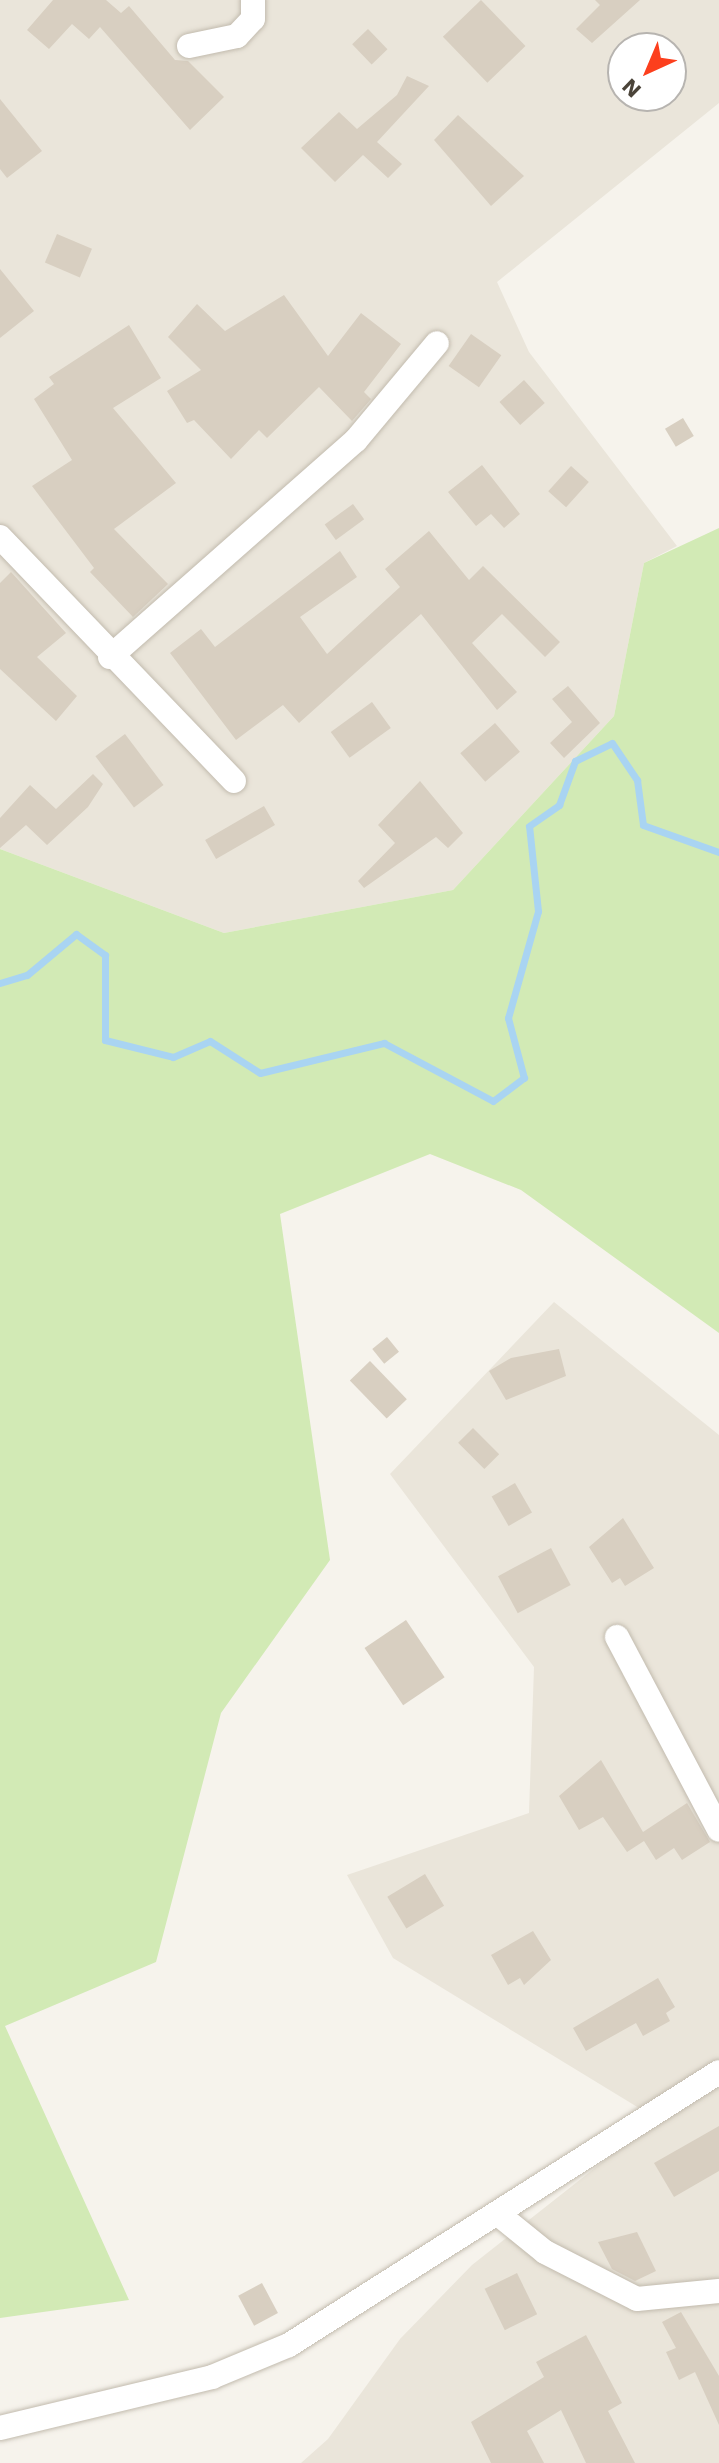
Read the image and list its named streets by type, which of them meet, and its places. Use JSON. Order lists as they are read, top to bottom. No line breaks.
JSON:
{"north":"bottom left"}
